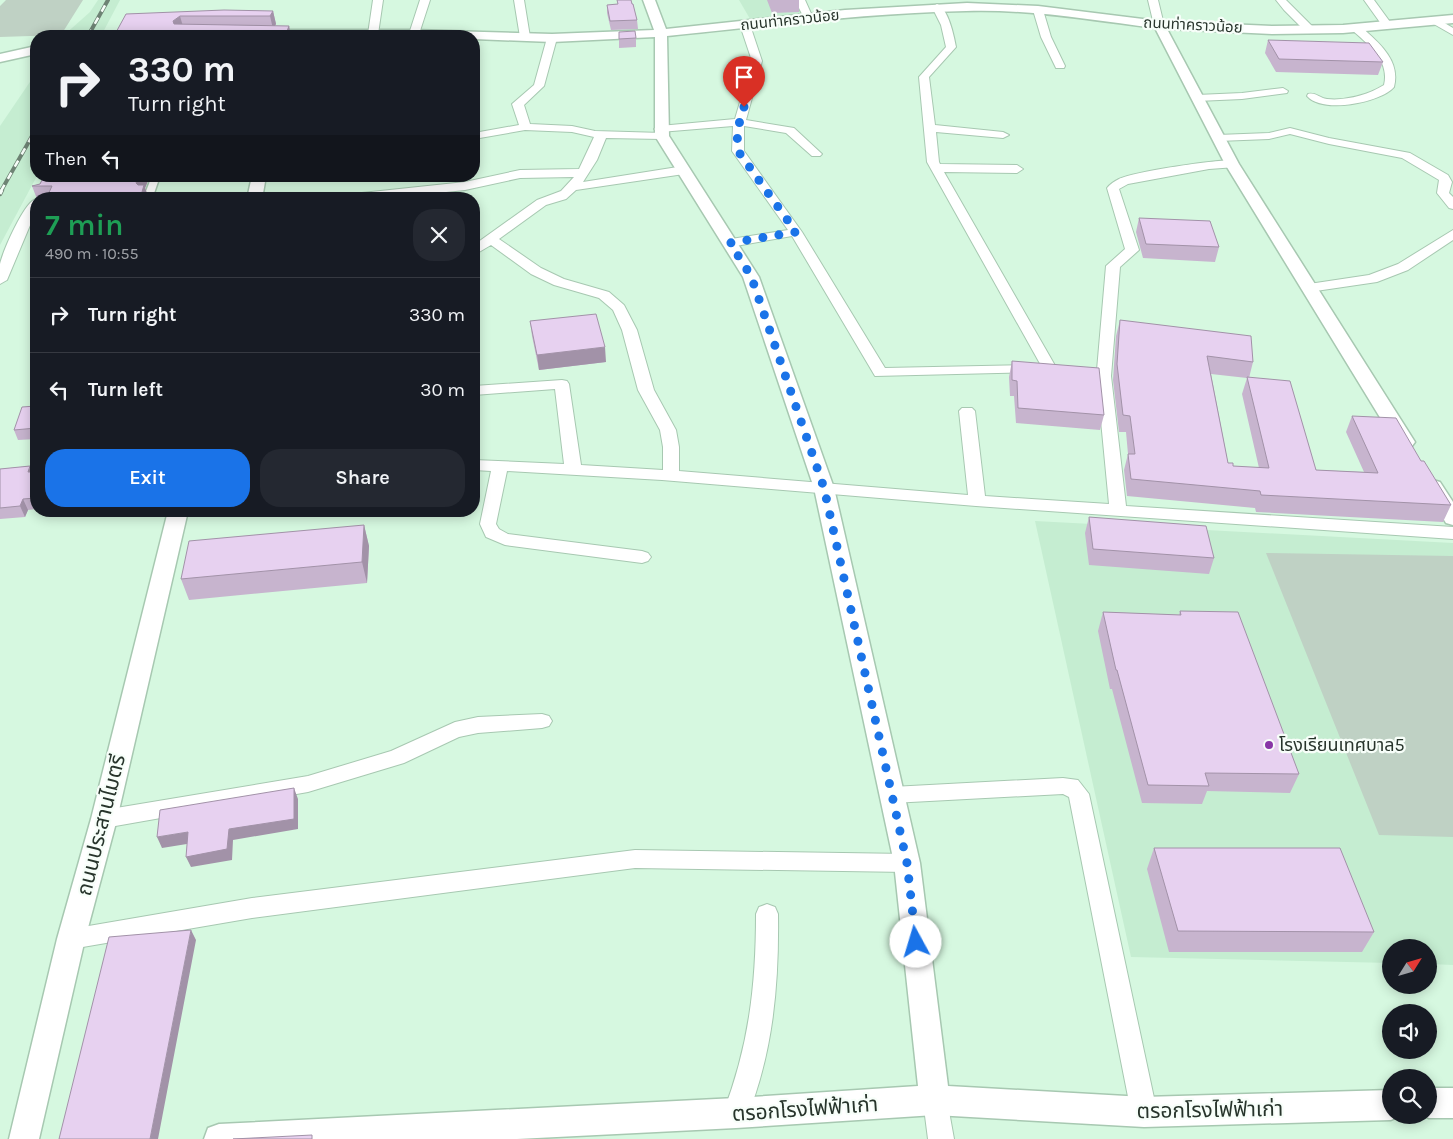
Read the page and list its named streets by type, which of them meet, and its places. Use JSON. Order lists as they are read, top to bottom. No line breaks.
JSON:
{"streets":{"street":["ถนนท่าคราวน้อย","ถนนประสานไมตรี","ตรอกโรงไฟฟ้าเก่า"]},"places":["โรงเรียนเทศบาล5"],"north":"top right","page":{"turn":["330 m","Turn right"],"then":"Then","heading":["7 min","490 m · 10:55"],"list":[{"name":"Turn right","value":"330 m"},{"name":"Turn left","value":"30 m"}],"buttons":["Exit","Share"]}}
